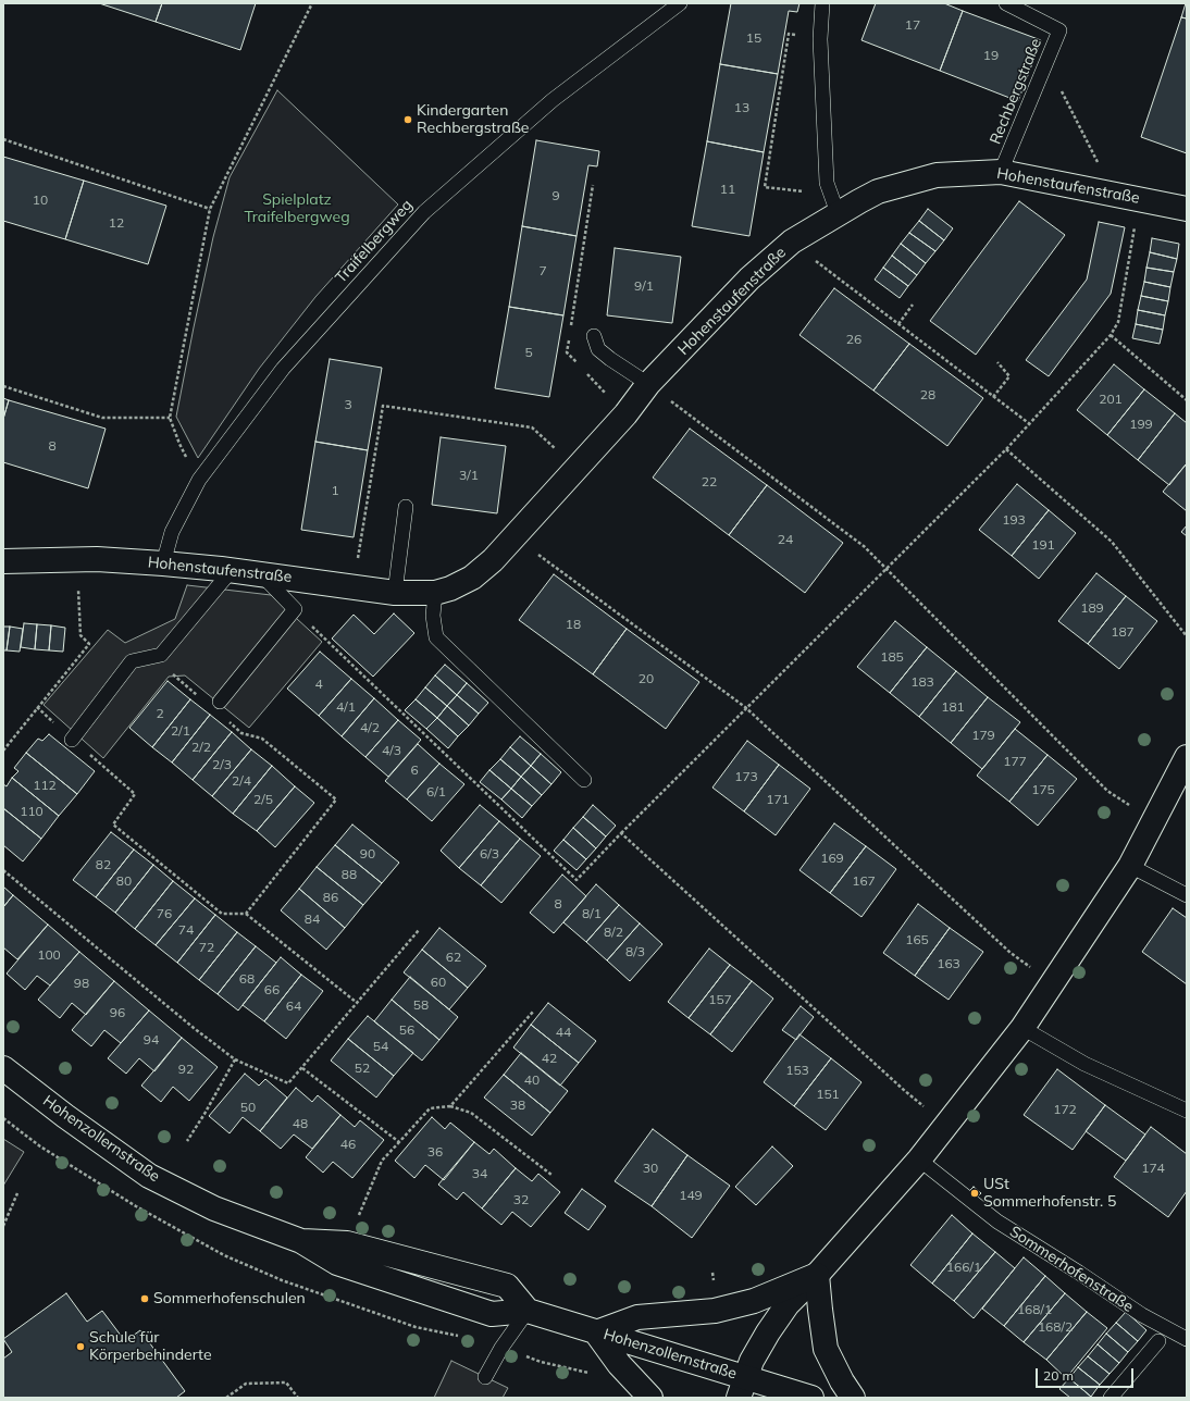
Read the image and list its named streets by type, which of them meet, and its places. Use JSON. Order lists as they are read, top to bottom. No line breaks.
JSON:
{"streets":{"street":["Hohenstaufenstraße","Hohenzollernstraße"],"lane":["Rechbergstraße","Traifelbergweg","Sommerhofenstraße"]},"crossings":[["Rechbergstraße","Hohenstaufenstraße"],["Hohenstaufenstraße","Traifelbergweg"]],"parks":["Spielplatz Traifelbergweg"],"places":["Kindergarten Rechbergstraße","USt Sommerhofenstr. 5","Sommerhofenschulen","Schule für Körperbehinderte"],"house_numbers":["17","15","19","13","11","9","10","12","7","9/1","26","5","28","201","3","199","8","3/1","22","1","193","24","191","189","18","187","185","20","183","4","4/1","181","2","4/2","2/1","179","2/2","4/3","177","2/3","6","173","2/4","112","175","6/1","2/5","171","110","90","6/3","169","82","88","80","167","86","8","76","8/1","84","74","8/2","165","72","8/3","100","62","163","68","60","98","66","157","58","64","96","56","44","94","54","42","52","92","153","40","151","38","50","172","48","46","36","30","174","34","149","32","166/1","168/1","168/2"],"scale_bar":"20 m"}
